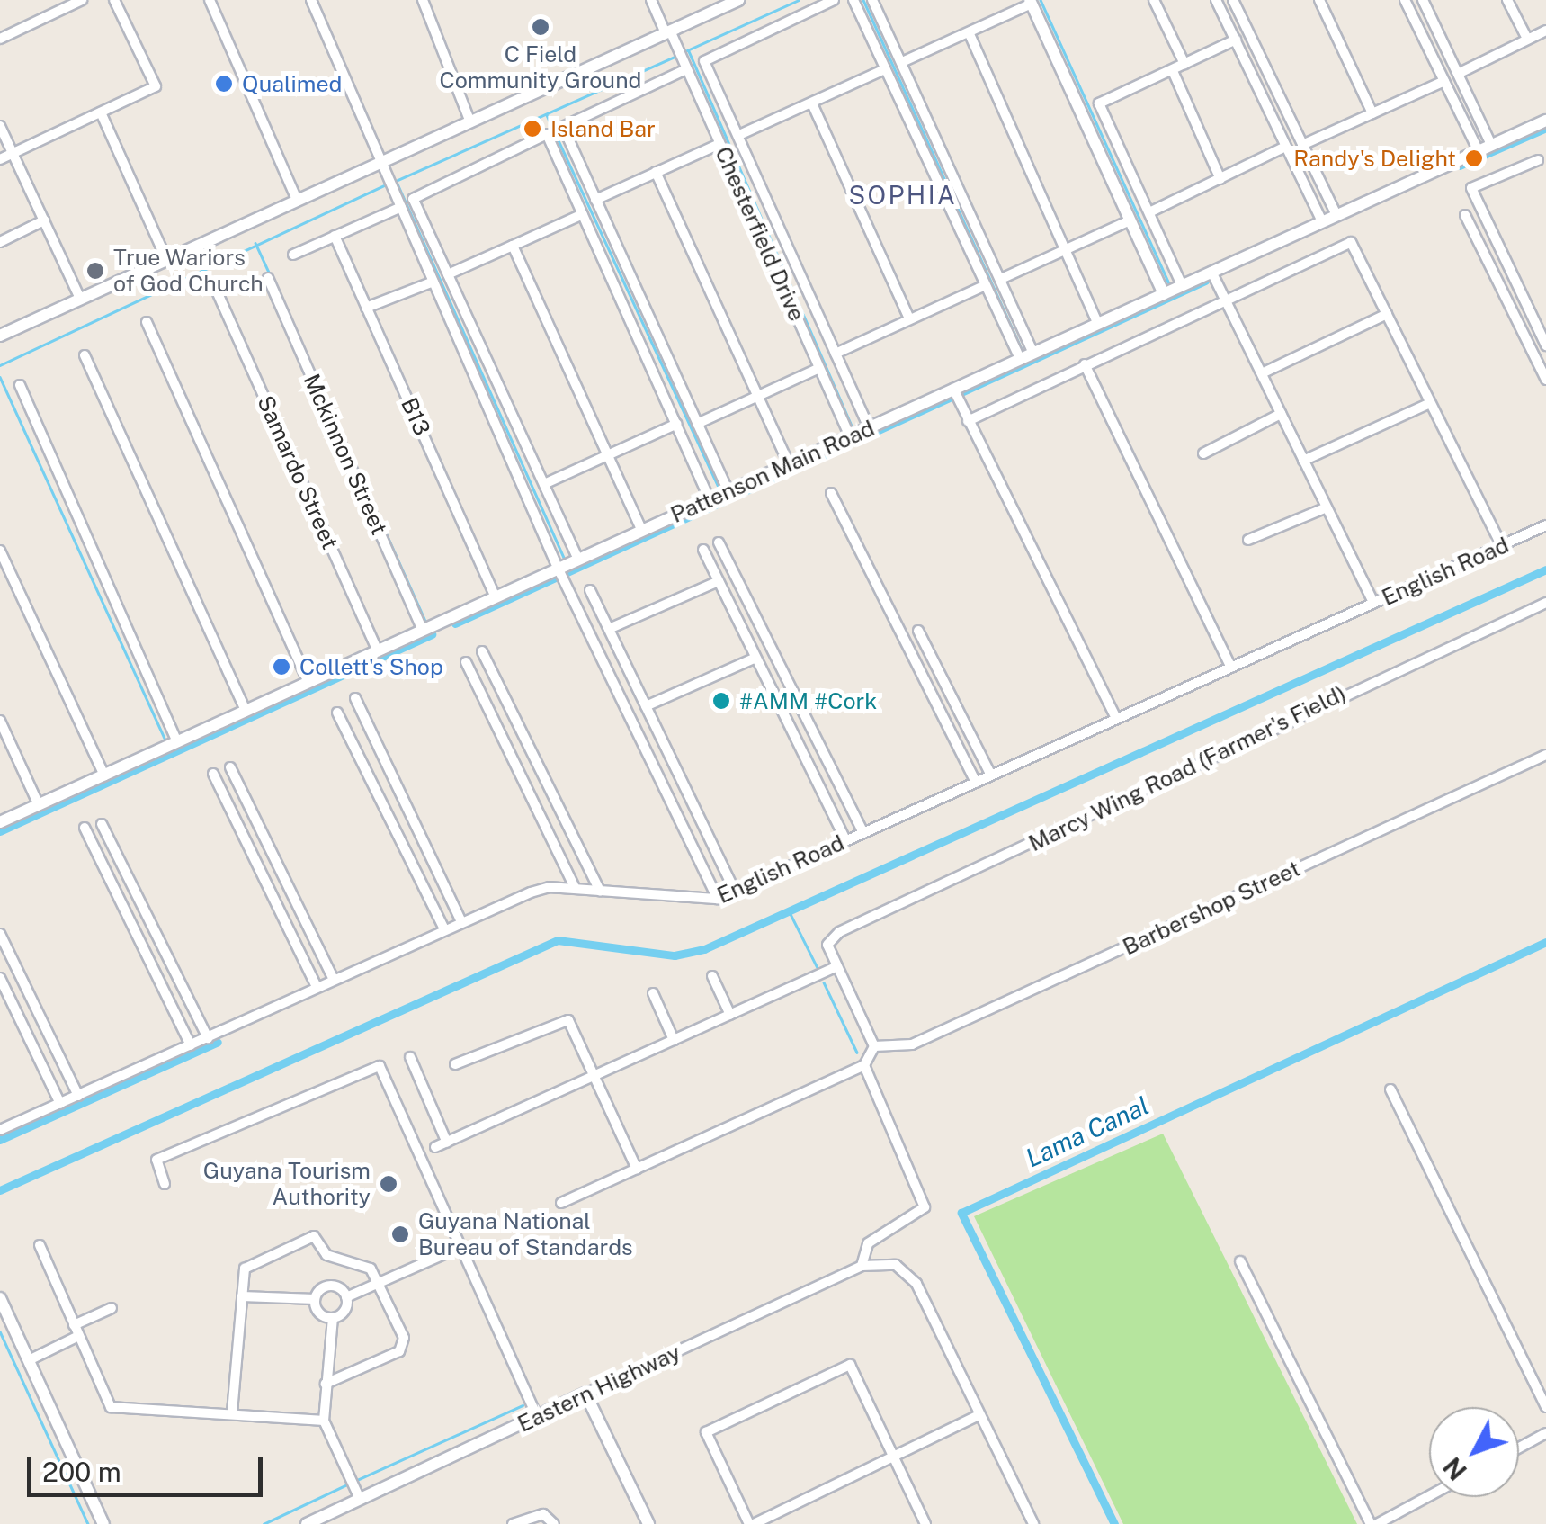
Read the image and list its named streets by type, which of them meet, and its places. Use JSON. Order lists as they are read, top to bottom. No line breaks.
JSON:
{"streets":{"street":["Chesterfield Drive","B13","Mckinnon Street","Pattenson Main Road","Samardo Street","English Road","Marcy Wing Road (Farmer's Field)","Barbershop Street","Eastern Highway"]},"crossings":[["Chesterfield Drive","Pattenson Main Road"],["B13","Pattenson Main Road"],["Mckinnon Street","Pattenson Main Road"],["Pattenson Main Road","Samardo Street"]],"districts":["SOPHIA"],"water":["Lama Canal"],"places":["C Field Community Ground","Qualimed","Island Bar","Randy's Delight","True Wariors of God Church","Collett's Shop","#AMM #Cork","Guyana Tourism Authority","Guyana National Bureau of Standards"],"scale_bar":"200 m","north":"bottom left"}
